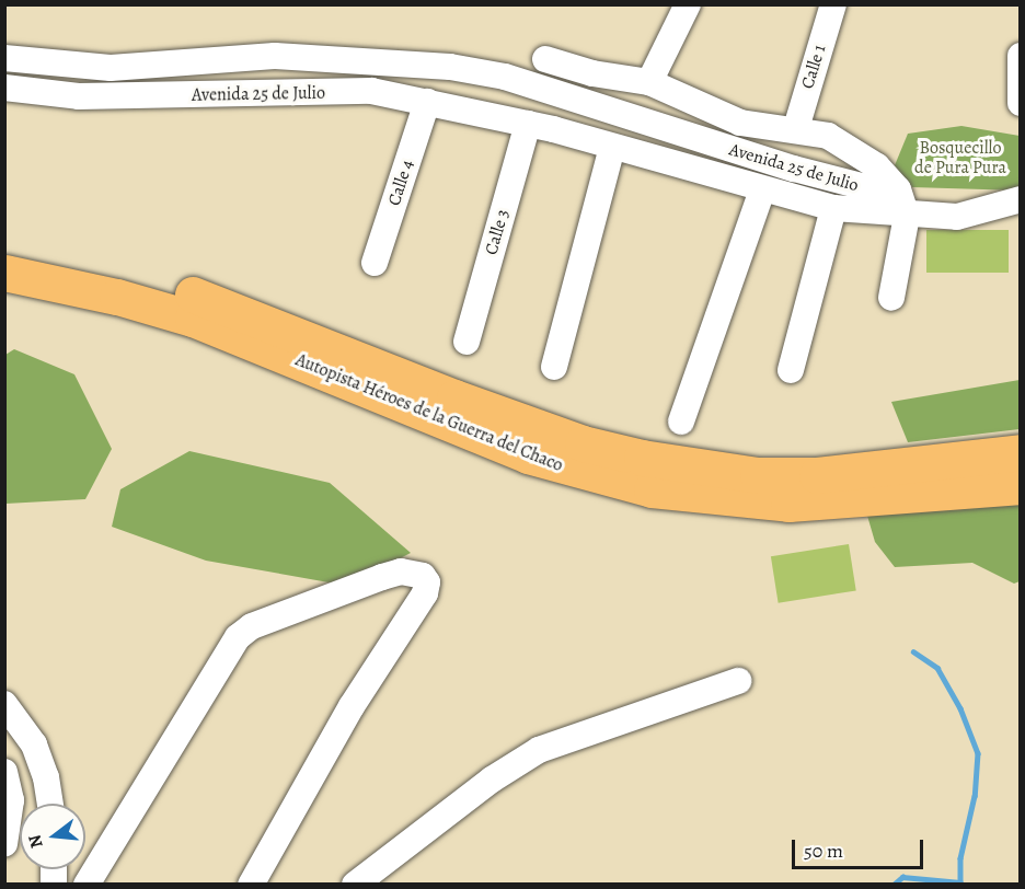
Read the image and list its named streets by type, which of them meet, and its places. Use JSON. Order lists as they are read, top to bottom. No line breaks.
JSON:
{"streets":{"highway":["Autopista Héroes de la Guerra del Chaco"],"street":["Calle 1","Avenida 25 de Julio","Calle 4","Calle 3"]},"crossings":[["Avenida 25 de Julio","Calle 4"],["Avenida 25 de Julio","Calle 3"]],"parks":["Bosquecillo de Pura Pura"],"scale_bar":"50 m","north":"left"}
